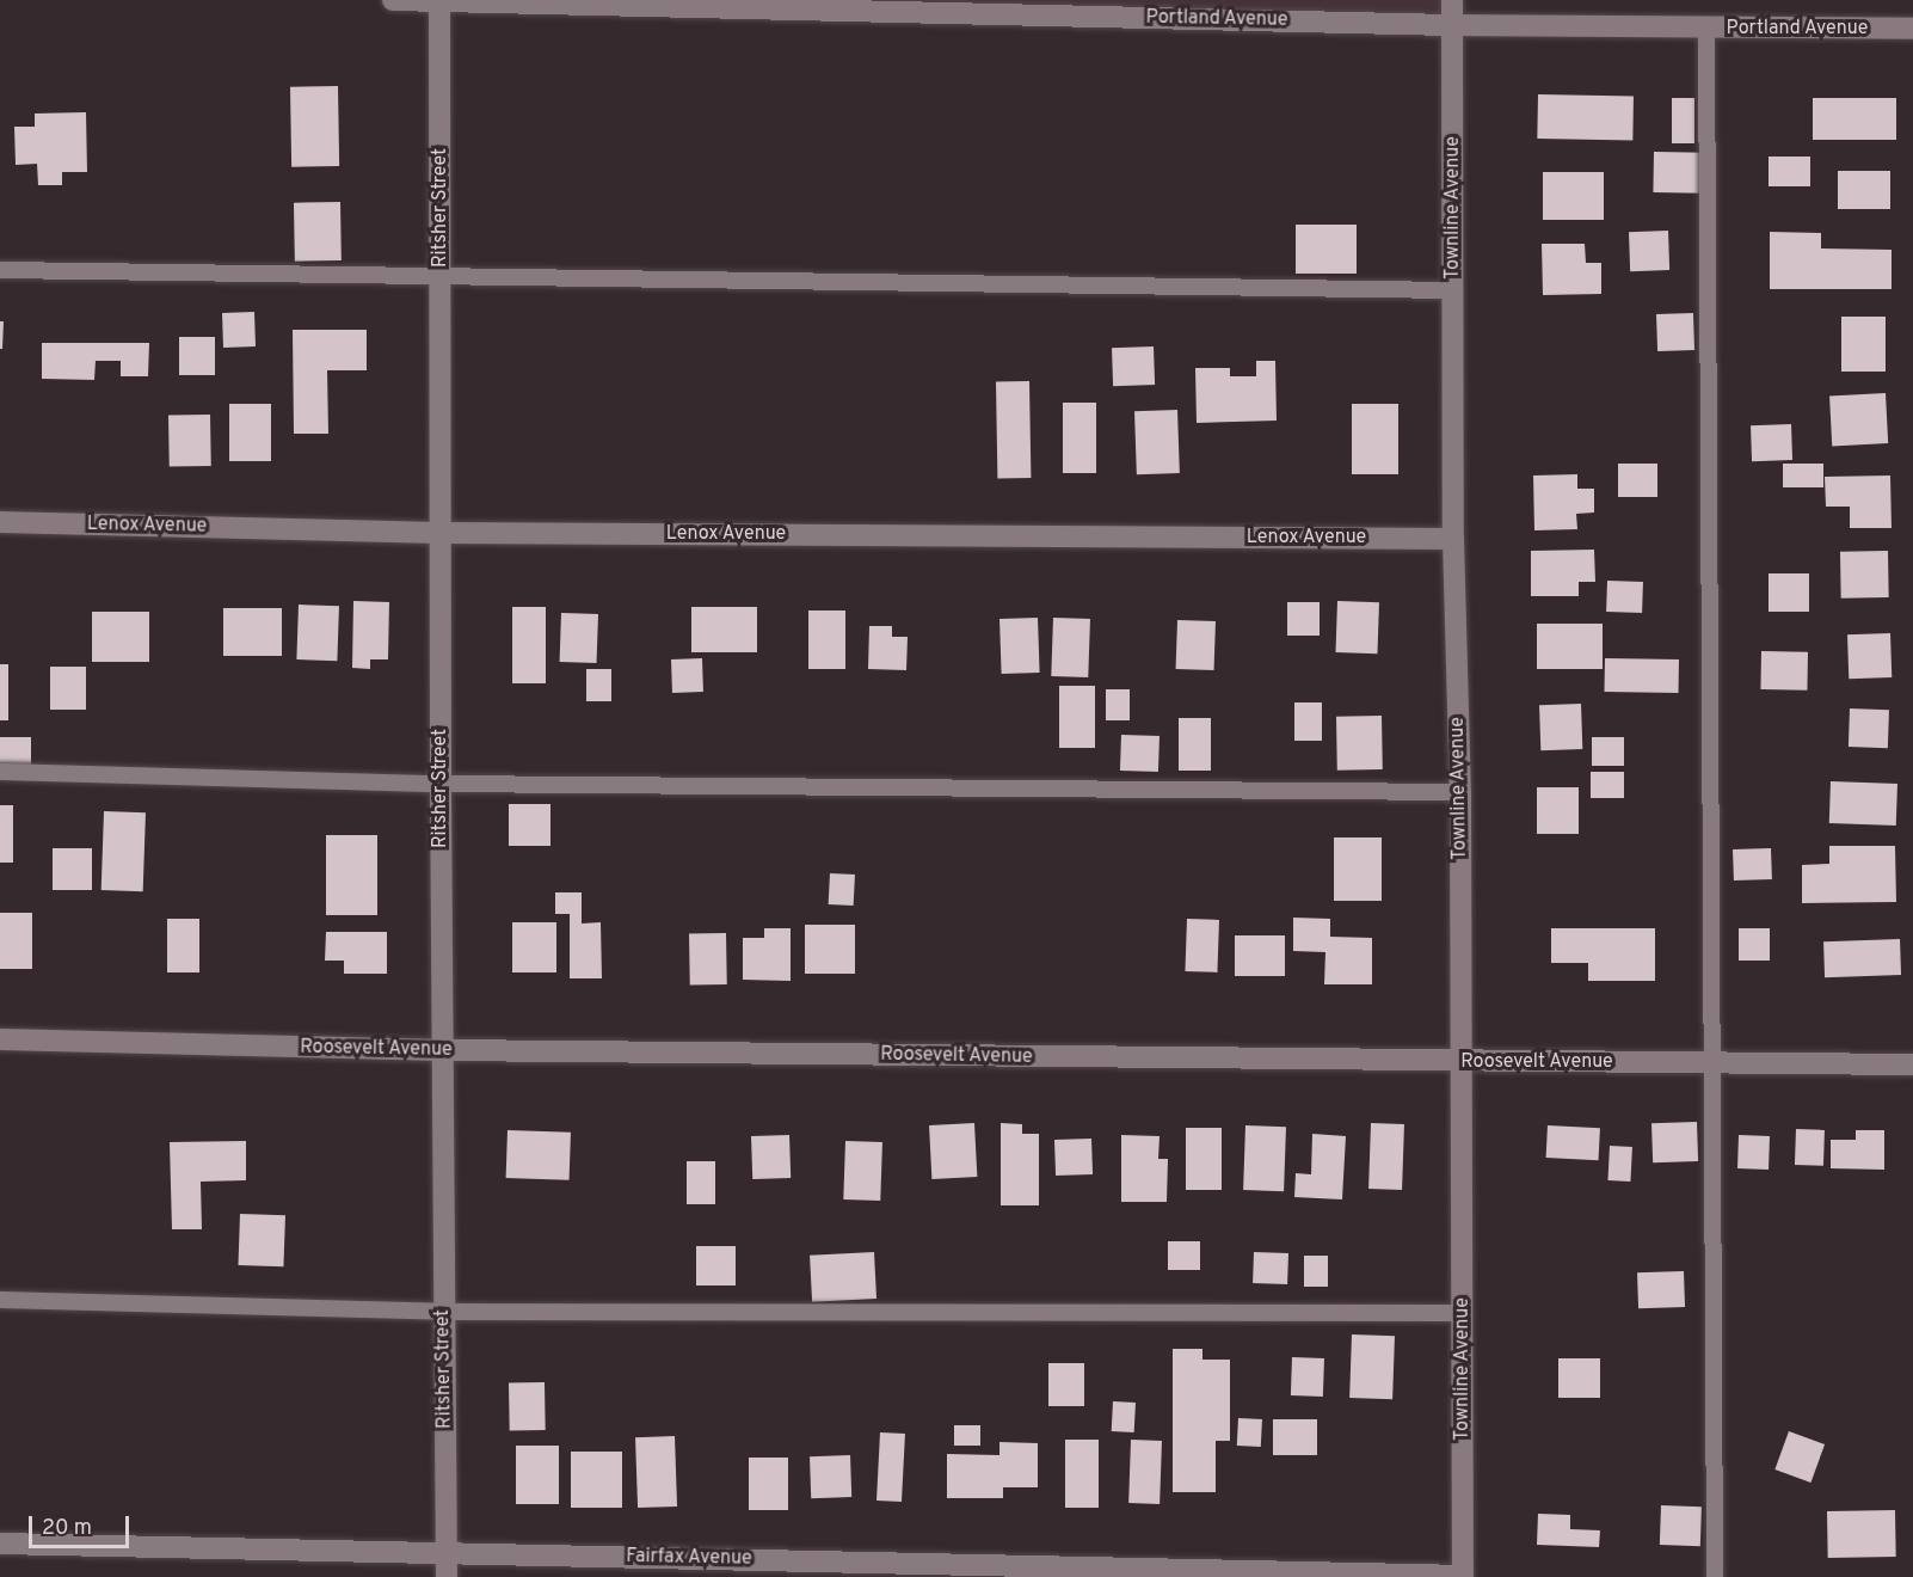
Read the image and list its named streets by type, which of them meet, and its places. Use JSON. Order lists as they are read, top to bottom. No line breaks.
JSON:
{"streets":{"street":["Portland Avenue","Ritsher Street","Townline Avenue","Lenox Avenue","Roosevelt Avenue","Fairfax Avenue"]},"crossings":[["Portland Avenue","Ritsher Street"],["Portland Avenue","Townline Avenue"],["Ritsher Street","Lenox Avenue"],["Ritsher Street","Roosevelt Avenue"],["Ritsher Street","Fairfax Avenue"],["Townline Avenue","Lenox Avenue"],["Townline Avenue","Roosevelt Avenue"],["Townline Avenue","Fairfax Avenue"]],"scale_bar":"20 m"}
